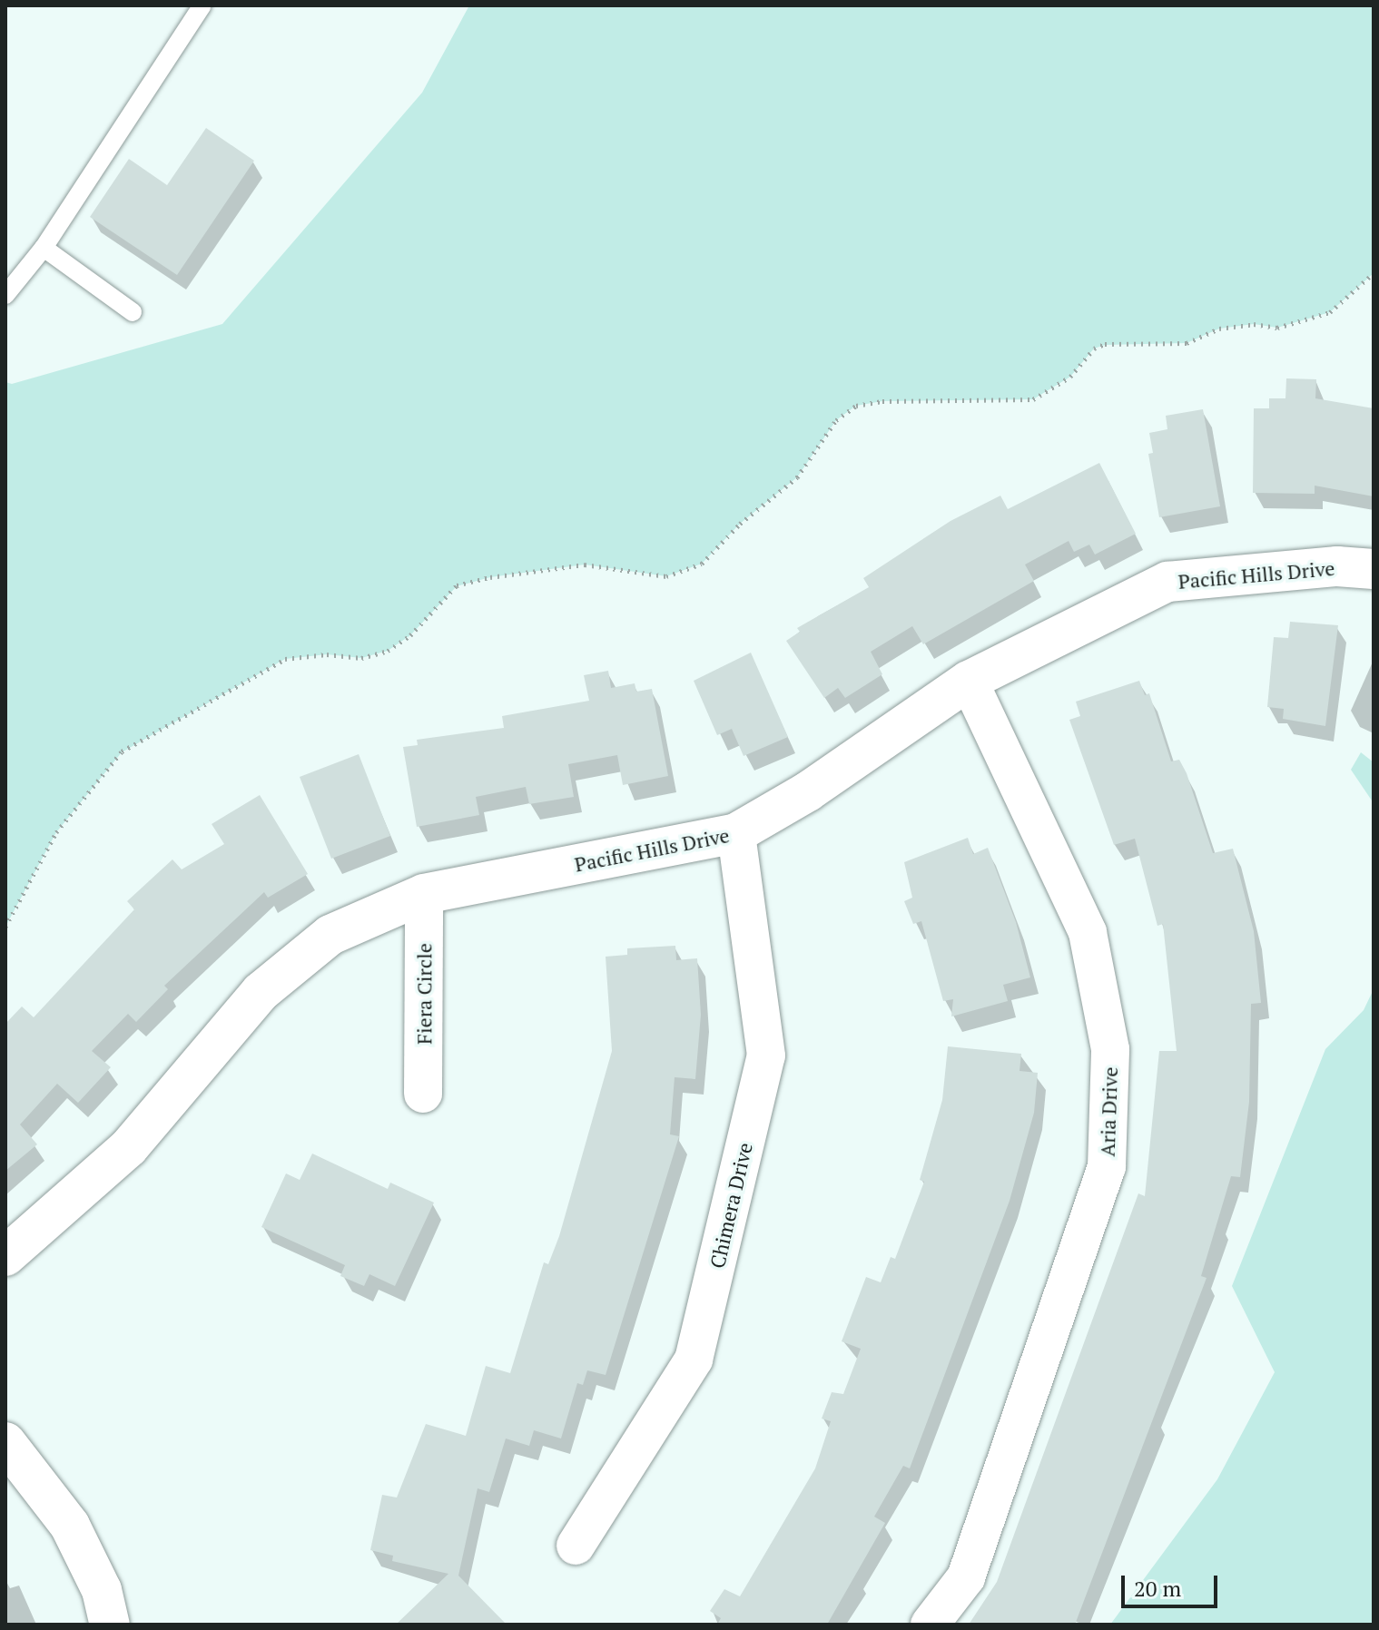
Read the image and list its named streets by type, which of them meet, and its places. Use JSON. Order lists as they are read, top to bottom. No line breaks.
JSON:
{"streets":{"street":["Pacific Hills Drive","Fiera Circle","Aria Drive","Chimera Drive"]},"crossings":[["Pacific Hills Drive","Fiera Circle"],["Pacific Hills Drive","Aria Drive"],["Pacific Hills Drive","Chimera Drive"]],"scale_bar":"20 m"}
